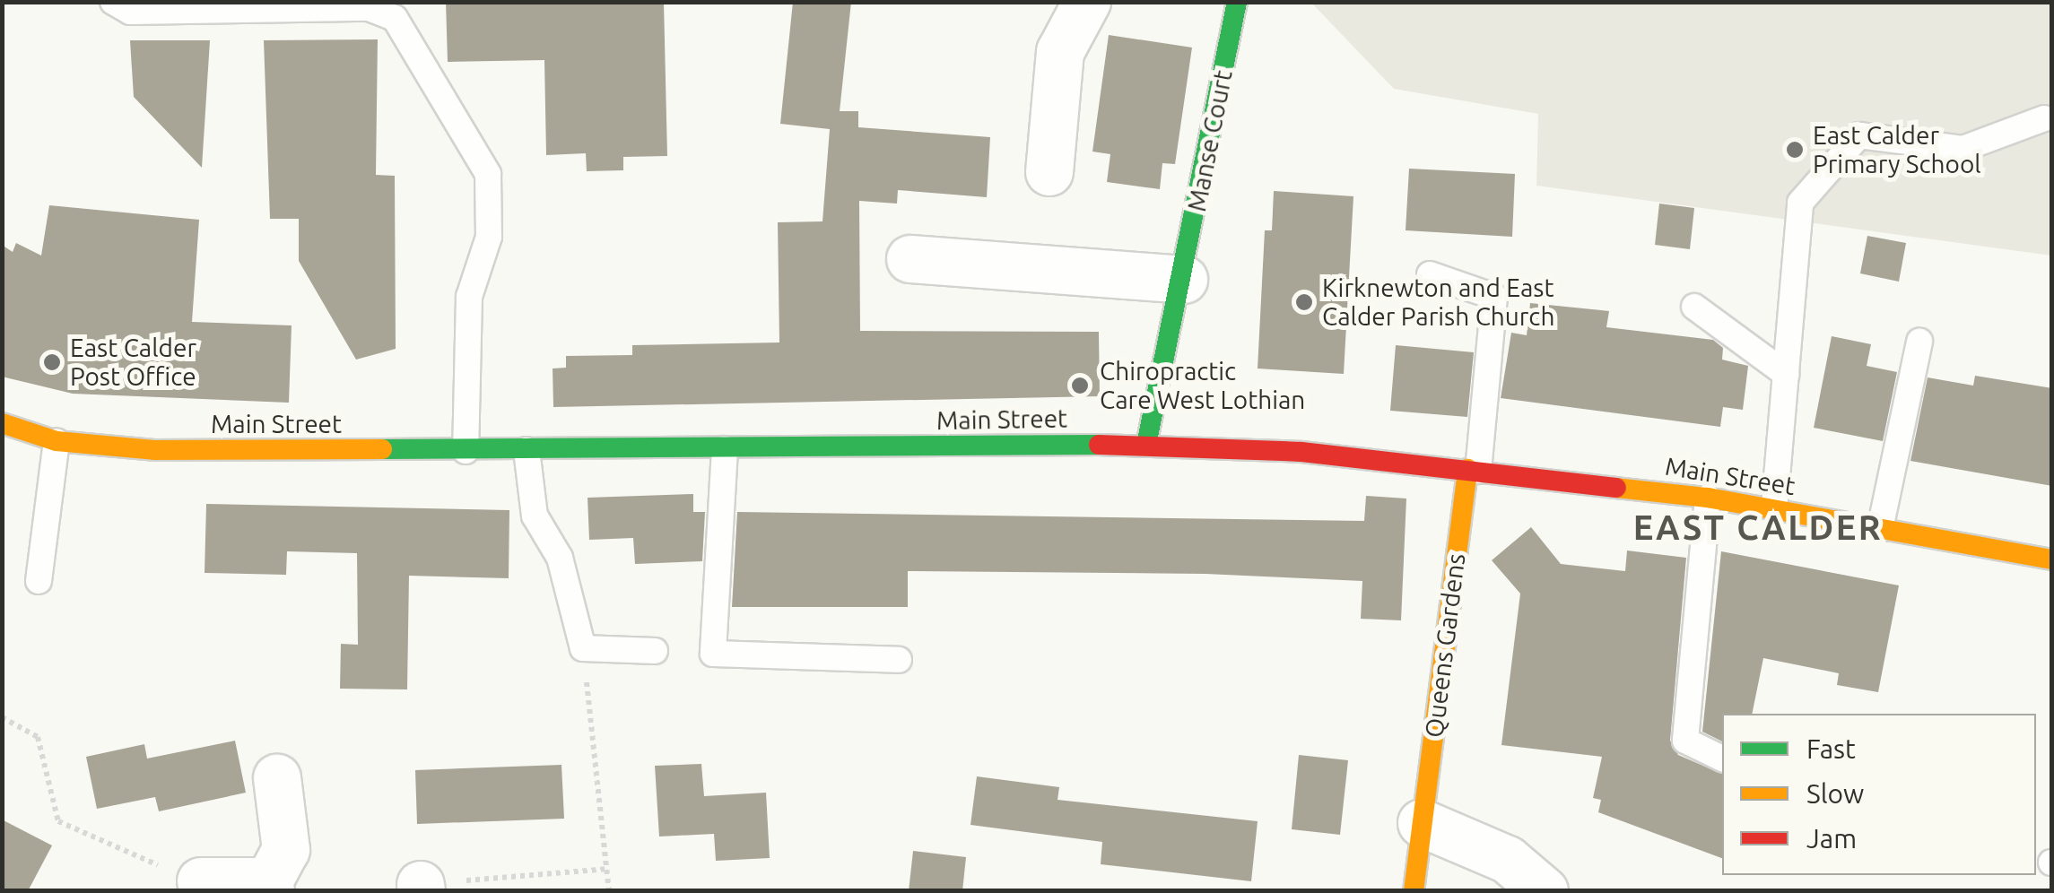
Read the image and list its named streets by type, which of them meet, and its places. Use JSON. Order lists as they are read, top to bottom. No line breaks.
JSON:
{"streets":{"main road":["Manse Court","Main Street","Queens Gardens"]},"crossings":[["Manse Court","Main Street"],["Main Street","Queens Gardens"]],"districts":["EAST CALDER"],"places":["East Calder Primary School","Kirknewton and East Calder Parish Church","East Calder Post Office","Chiropractic Care West Lothian"],"legend":["Fast","Slow","Jam"]}
